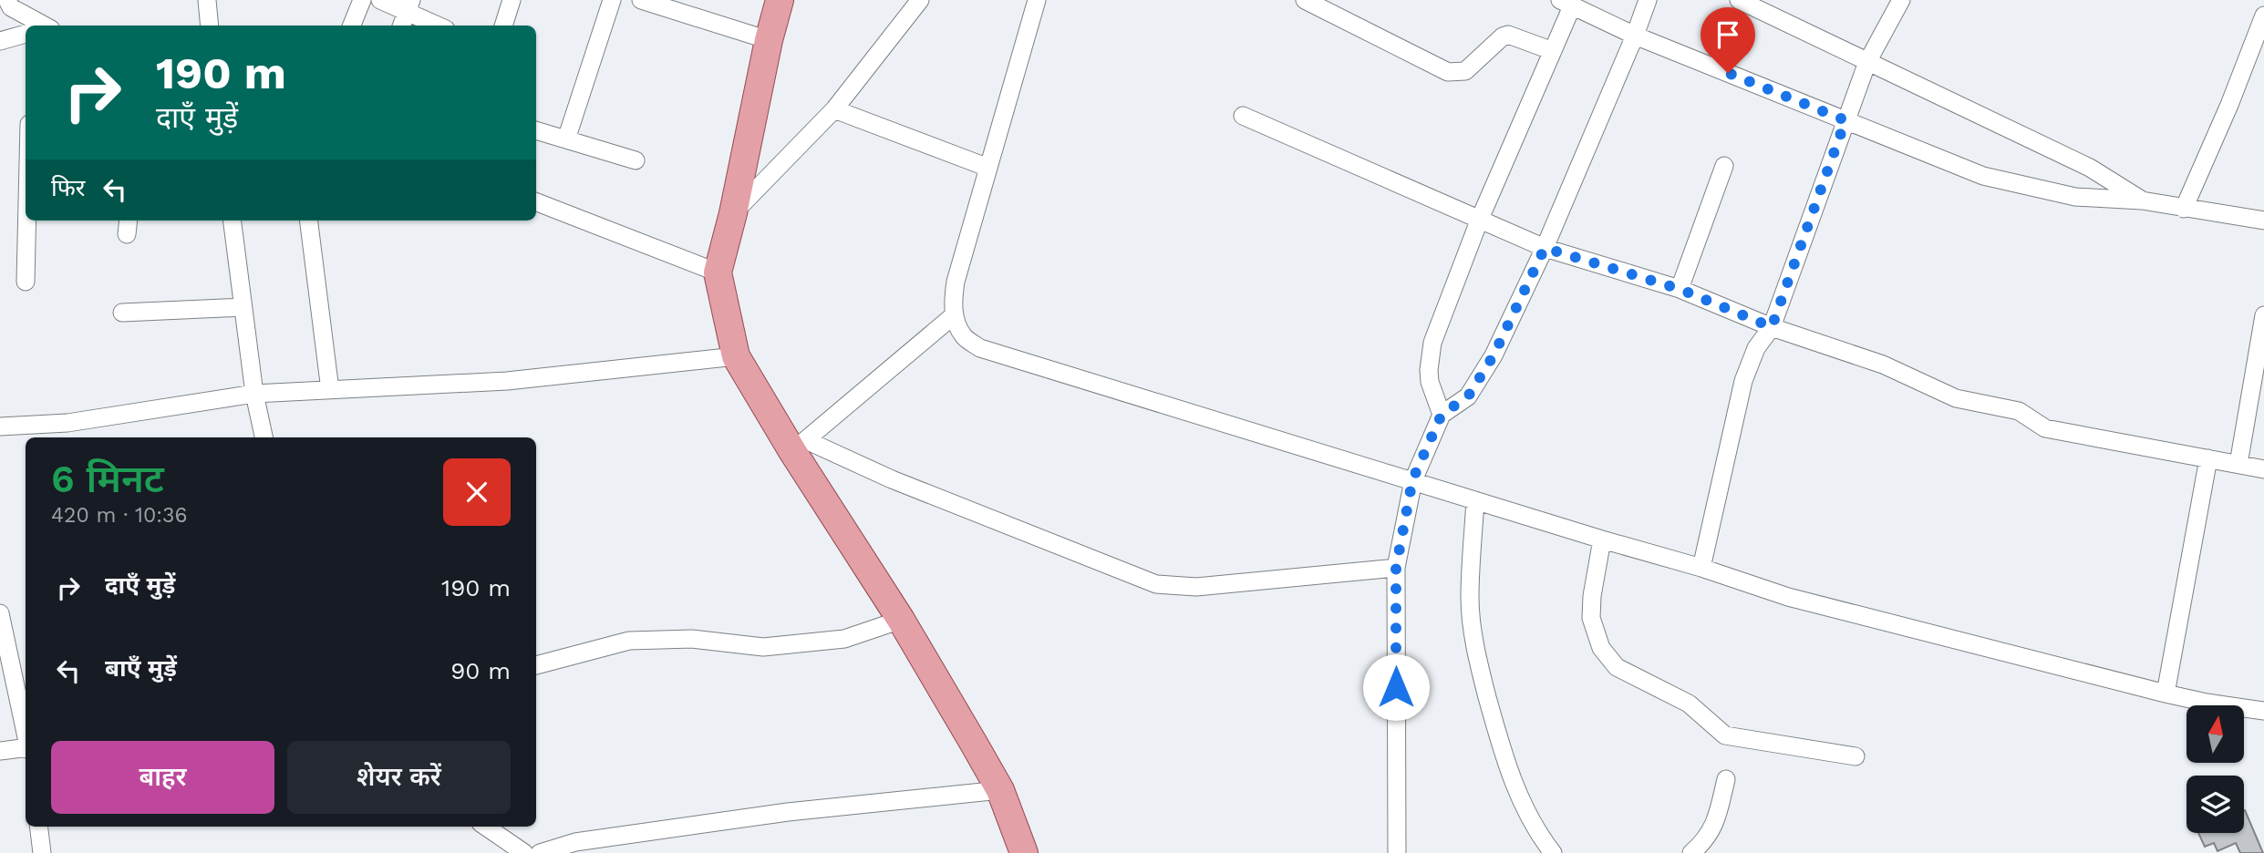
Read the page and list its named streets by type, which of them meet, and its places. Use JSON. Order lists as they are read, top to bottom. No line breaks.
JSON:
{"north":"top","page":{"turn":["190 m","दाएँ मुड़ें"],"then":"फिर","heading":["6 मिनट","420 m · 10:36"],"list":[{"name":"दाएँ मुड़ें","value":"190 m"},{"name":"बाएँ मुड़ें","value":"90 m"}],"buttons":["बाहर","शेयर करें"]}}
